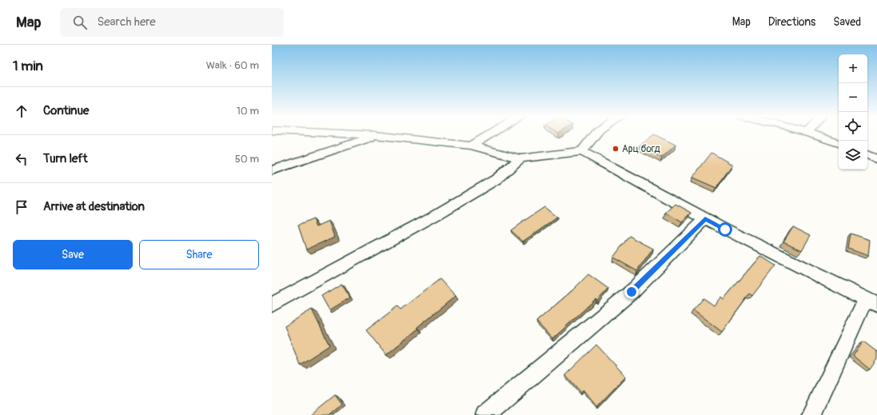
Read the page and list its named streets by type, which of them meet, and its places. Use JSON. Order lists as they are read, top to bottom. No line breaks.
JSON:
{"places":["Арц богд"],"page":{"header":"Map","search":"Search here","nav":["Map","Directions","Saved"],"heading":["1 min","Walk · 60 m"],"map_buttons":["+","−"],"list":[["Continue","10 m"],["Turn left","50 m"],"Arrive at destination"],"buttons":["Save","Share"]}}
